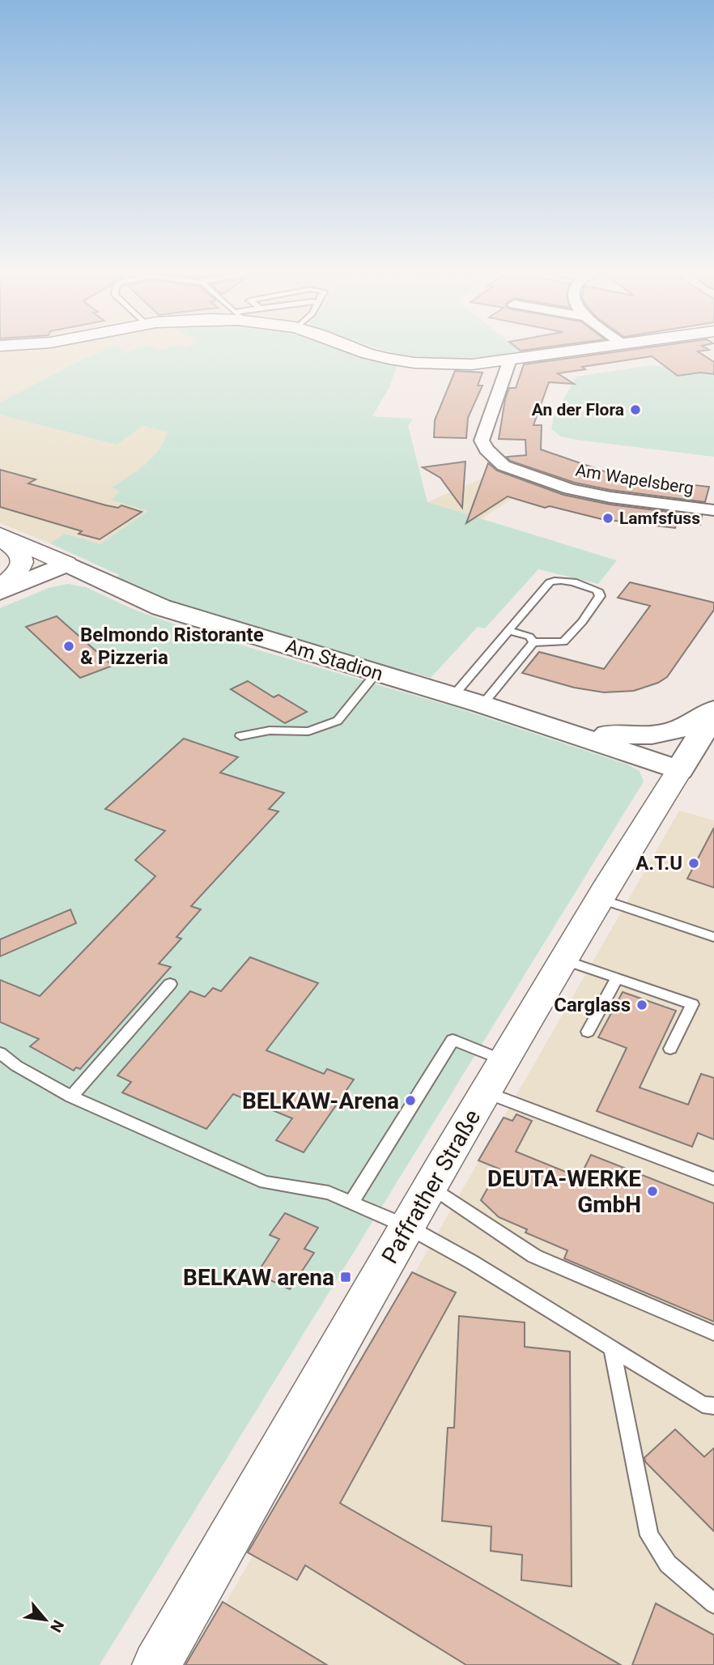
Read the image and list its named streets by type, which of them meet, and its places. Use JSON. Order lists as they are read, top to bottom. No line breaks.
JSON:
{"streets":{"main road":["Am Stadion","Paffrather Straße"],"street":["Am Wapelsberg"]},"crossings":[["Am Stadion","Paffrather Straße"]],"places":{"other":["An der Flora","Lamfsfuss","Belmondo Ristorante & Pizzeria","A.T.U","Carglass","BELKAW-Arena","DEUTA-WERKE GmbH"],"transit":["BELKAW arena"]},"north":"bottom right"}
